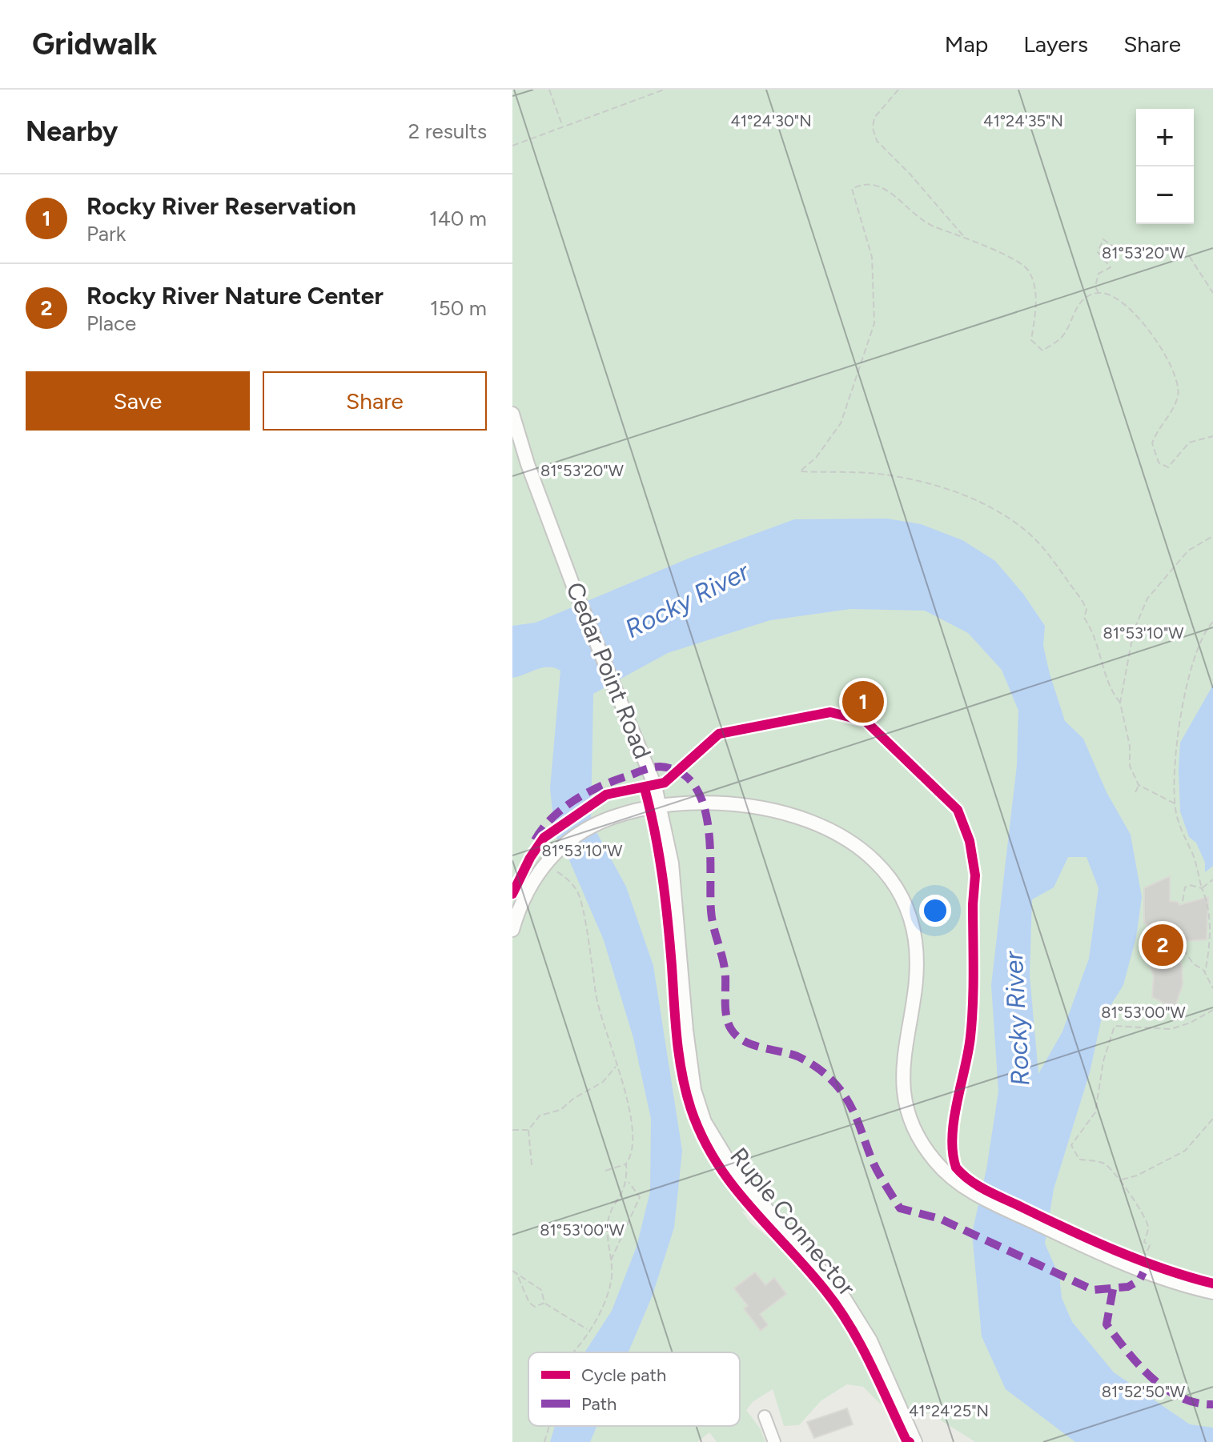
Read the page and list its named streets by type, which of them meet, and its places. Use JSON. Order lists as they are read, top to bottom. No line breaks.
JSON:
{"streets":{"street":["Cedar Point Road"],"cycle path":["Ruple Connector"]},"water":["Rocky River"],"legend":["Cycle path","Path"],"page":{"header":"Gridwalk","nav":["Map","Layers","Share"],"heading":["Nearby","2 results"],"map_buttons":["+","−"],"list":[{"mark":"1","name":"Rocky River Reservation","note":"Park","value":"140 m"},{"mark":"2","name":"Rocky River Nature Center","note":"Place","value":"150 m"}],"buttons":["Save","Share"],"pins":["1","2"]},"coordinates":["41°24'30\"N","41°24'35\"N","81°53'20\"W","81°53'10\"W","81°53'00\"W","81°52'50\"W","41°24'25\"N"]}
